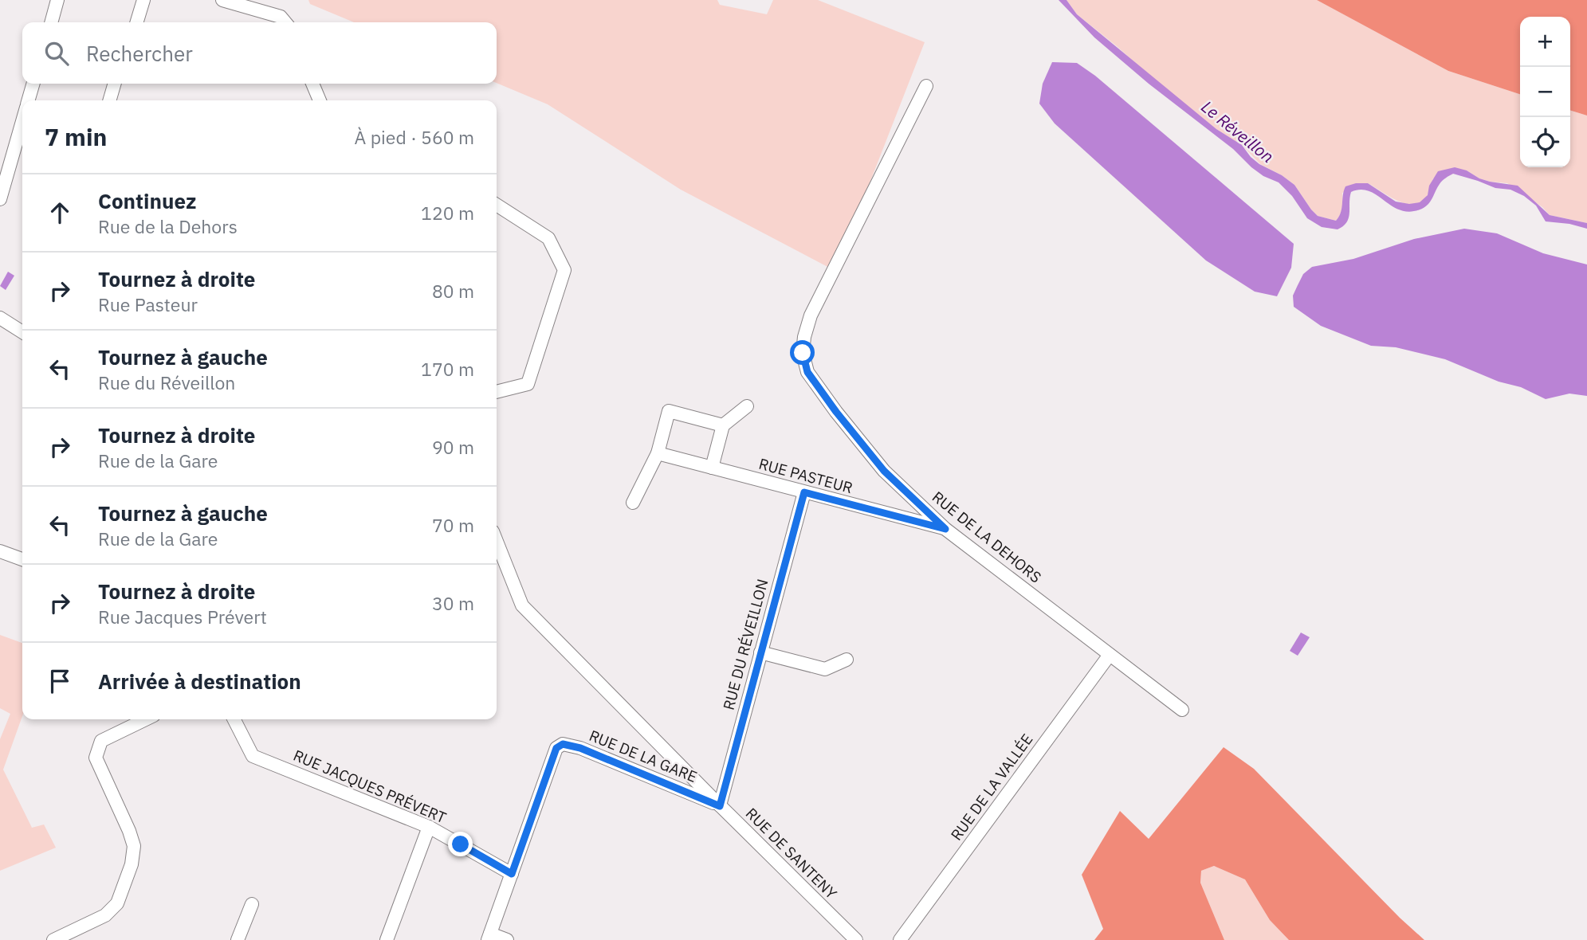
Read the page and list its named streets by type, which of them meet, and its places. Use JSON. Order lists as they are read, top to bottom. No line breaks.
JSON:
{"streets":{"street":["RUE PASTEUR","RUE DE LA DEHORS","RUE DU RÉVEILLON","RUE DE LA GARE","RUE JACQUES PRÉVERT","RUE DE LA VALLÉE","RUE DE SANTENY"]},"crossings":[["RUE PASTEUR","RUE DE LA DEHORS"],["RUE PASTEUR","RUE DU RÉVEILLON"],["RUE DE LA DEHORS","RUE DE LA VALLÉE"],["RUE DU RÉVEILLON","RUE DE LA GARE"],["RUE DU RÉVEILLON","RUE DE SANTENY"],["RUE DE LA GARE","RUE JACQUES PRÉVERT"],["RUE DE LA GARE","RUE DE SANTENY"]],"water":["Le Réveillon"],"page":{"map_buttons":["+","−"],"search":"Rechercher","heading":["7 min","À pied · 560 m"],"list":[["Continuez","Rue de la Dehors","120 m"],["Tournez à droite","Rue Pasteur","80 m"],["Tournez à gauche","Rue du Réveillon","170 m"],["Tournez à droite","Rue de la Gare","90 m"],["Tournez à gauche","Rue de la Gare","70 m"],["Tournez à droite","Rue Jacques Prévert","30 m"],"Arrivée à destination"]}}
